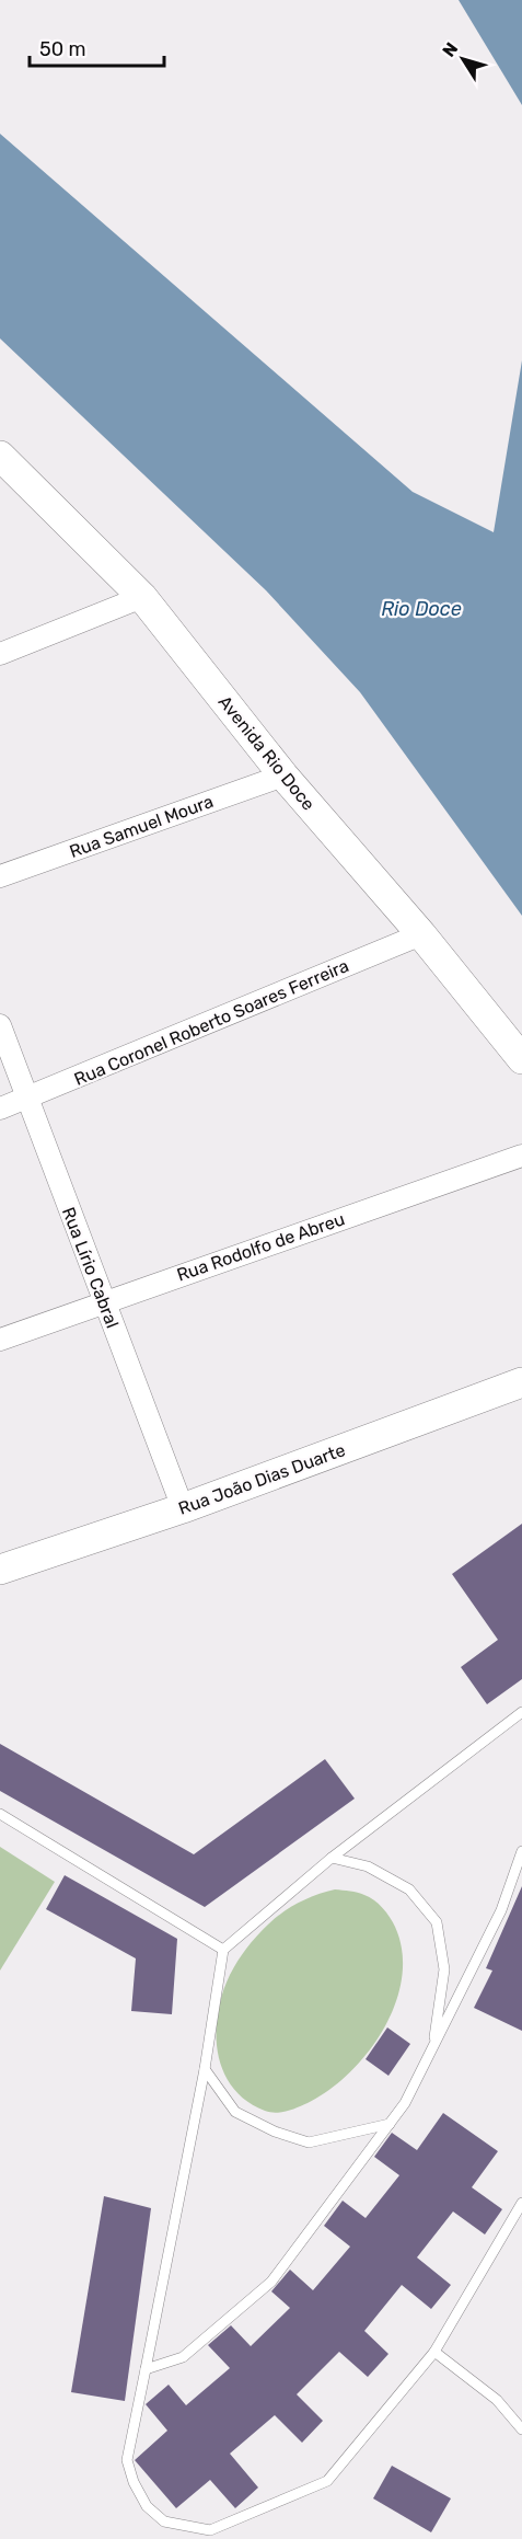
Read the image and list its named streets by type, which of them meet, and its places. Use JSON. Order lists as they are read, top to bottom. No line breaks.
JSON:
{"streets":{"street":["Avenida Rio Doce","Rua Samuel Moura","Rua Coronel Roberto Soares Ferreira","Rua Rodolfo de Abreu","Rua Lírio Cabral","Rua João Dias Duarte"]},"crossings":[["Avenida Rio Doce","Rua Samuel Moura"],["Avenida Rio Doce","Rua Coronel Roberto Soares Ferreira"],["Rua Coronel Roberto Soares Ferreira","Rua Lírio Cabral"],["Rua Rodolfo de Abreu","Rua Lírio Cabral"],["Rua Lírio Cabral","Rua João Dias Duarte"]],"water":["Rio Doce"],"scale_bar":"50 m","north":"top left"}
